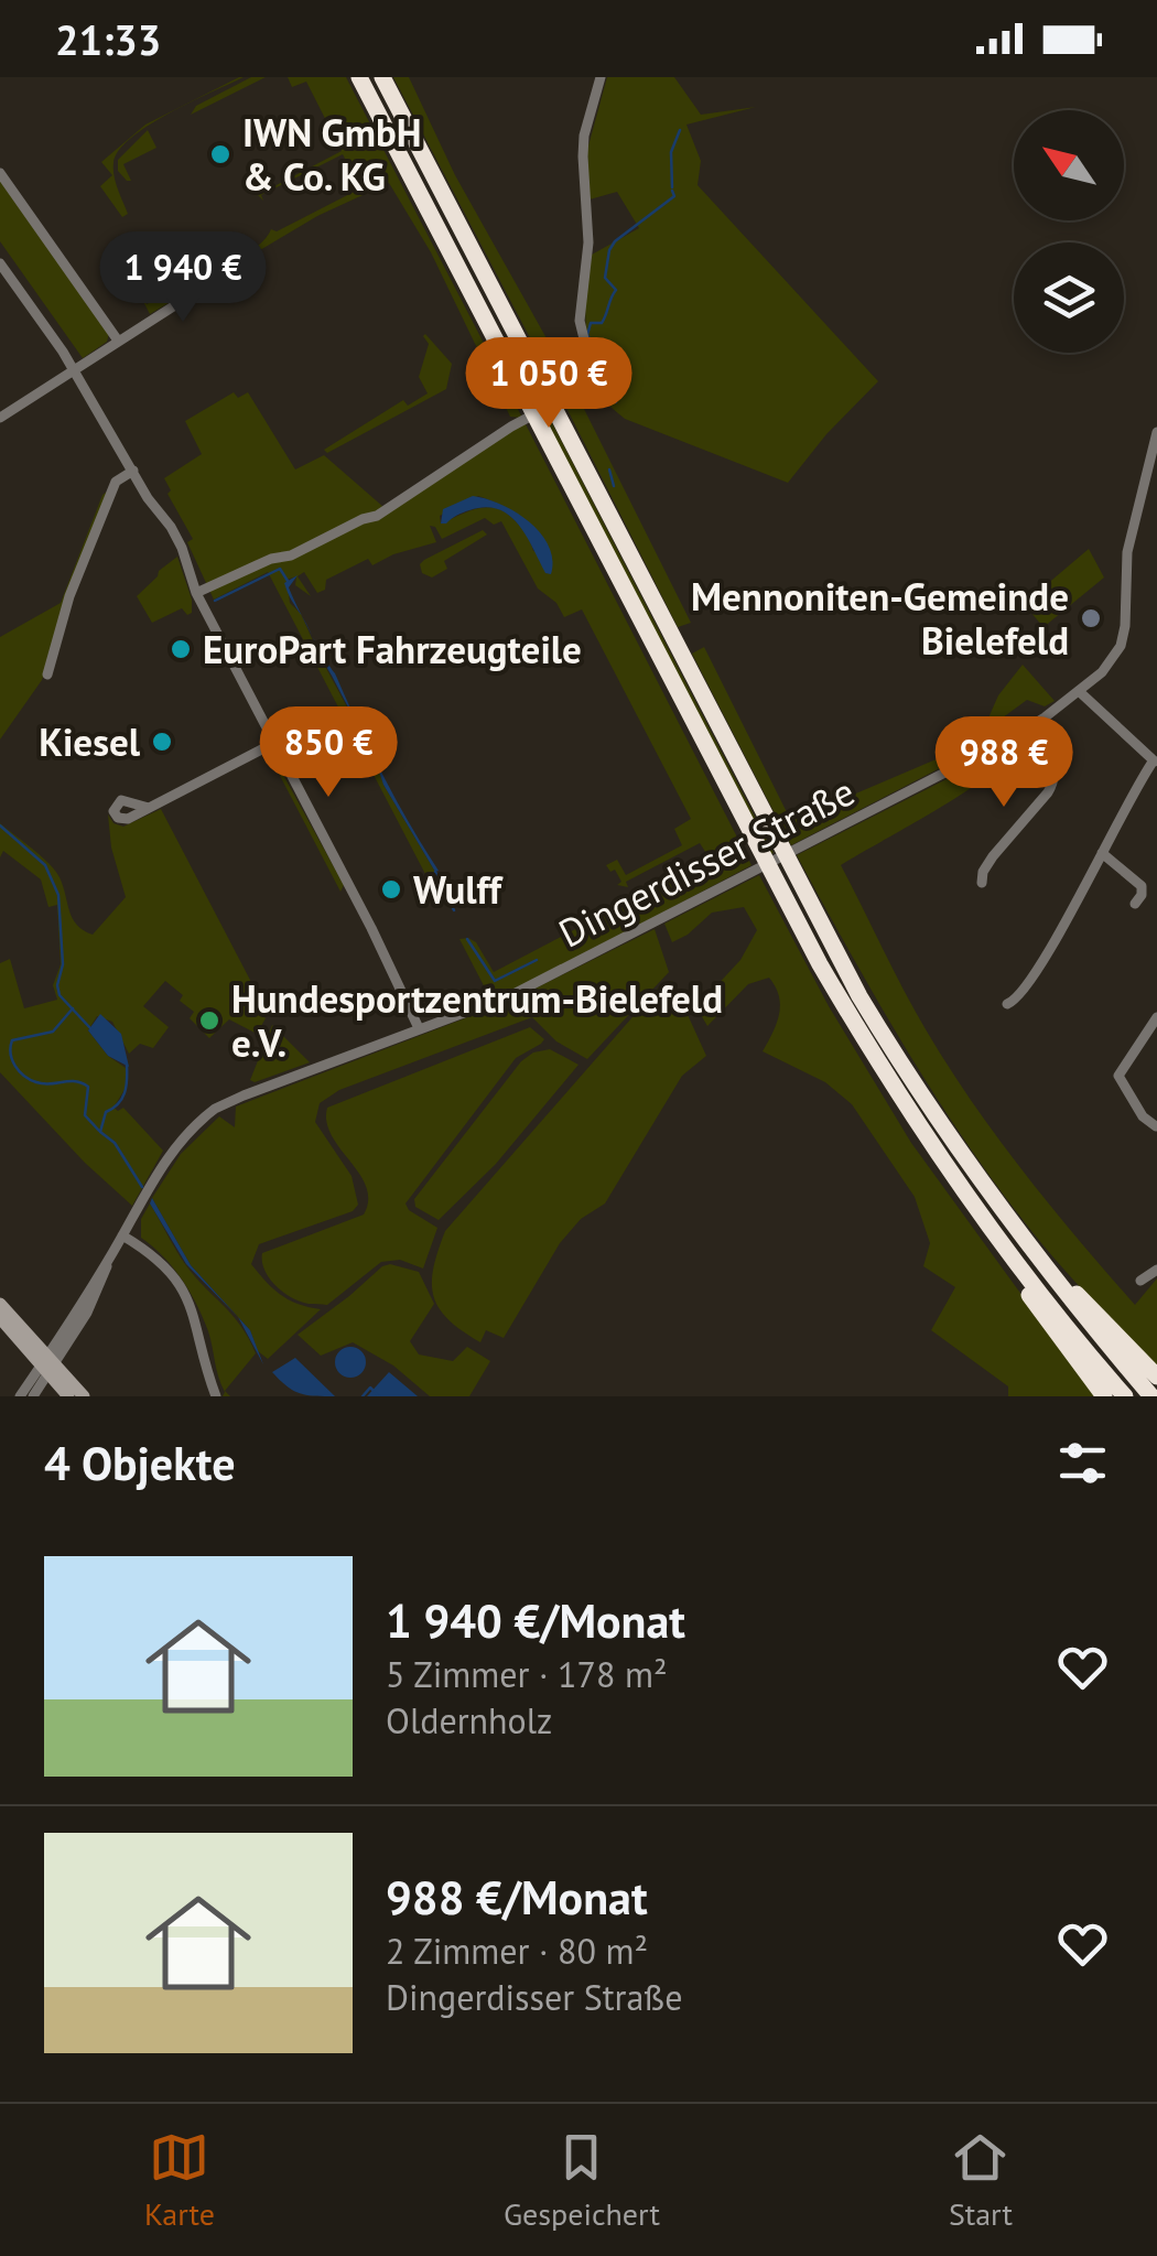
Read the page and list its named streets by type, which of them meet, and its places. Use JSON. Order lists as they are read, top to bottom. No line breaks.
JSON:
{"streets":{"street":["Dingerdisser Straße"]},"places":["IWN GmbH & Co. KG","Mennoniten-Gemeinde Bielefeld","EuroPart Fahrzeugteile","Kiesel","Wulff","Hundesportzentrum-Bielefeld e.V."],"north":"top left","page":{"status":"21:33","price":["1 940 €","1 050 €","850 €","988 €"],"heading":"4 Objekte","list":[{"name":"1 940 €/Monat","note":"5 Zimmer · 178 m² · Oldernholz"},{"name":"988 €/Monat","note":"2 Zimmer · 80 m² · Dingerdisser Straße"}],"tabs":["Karte","Gespeichert","Start"]}}
